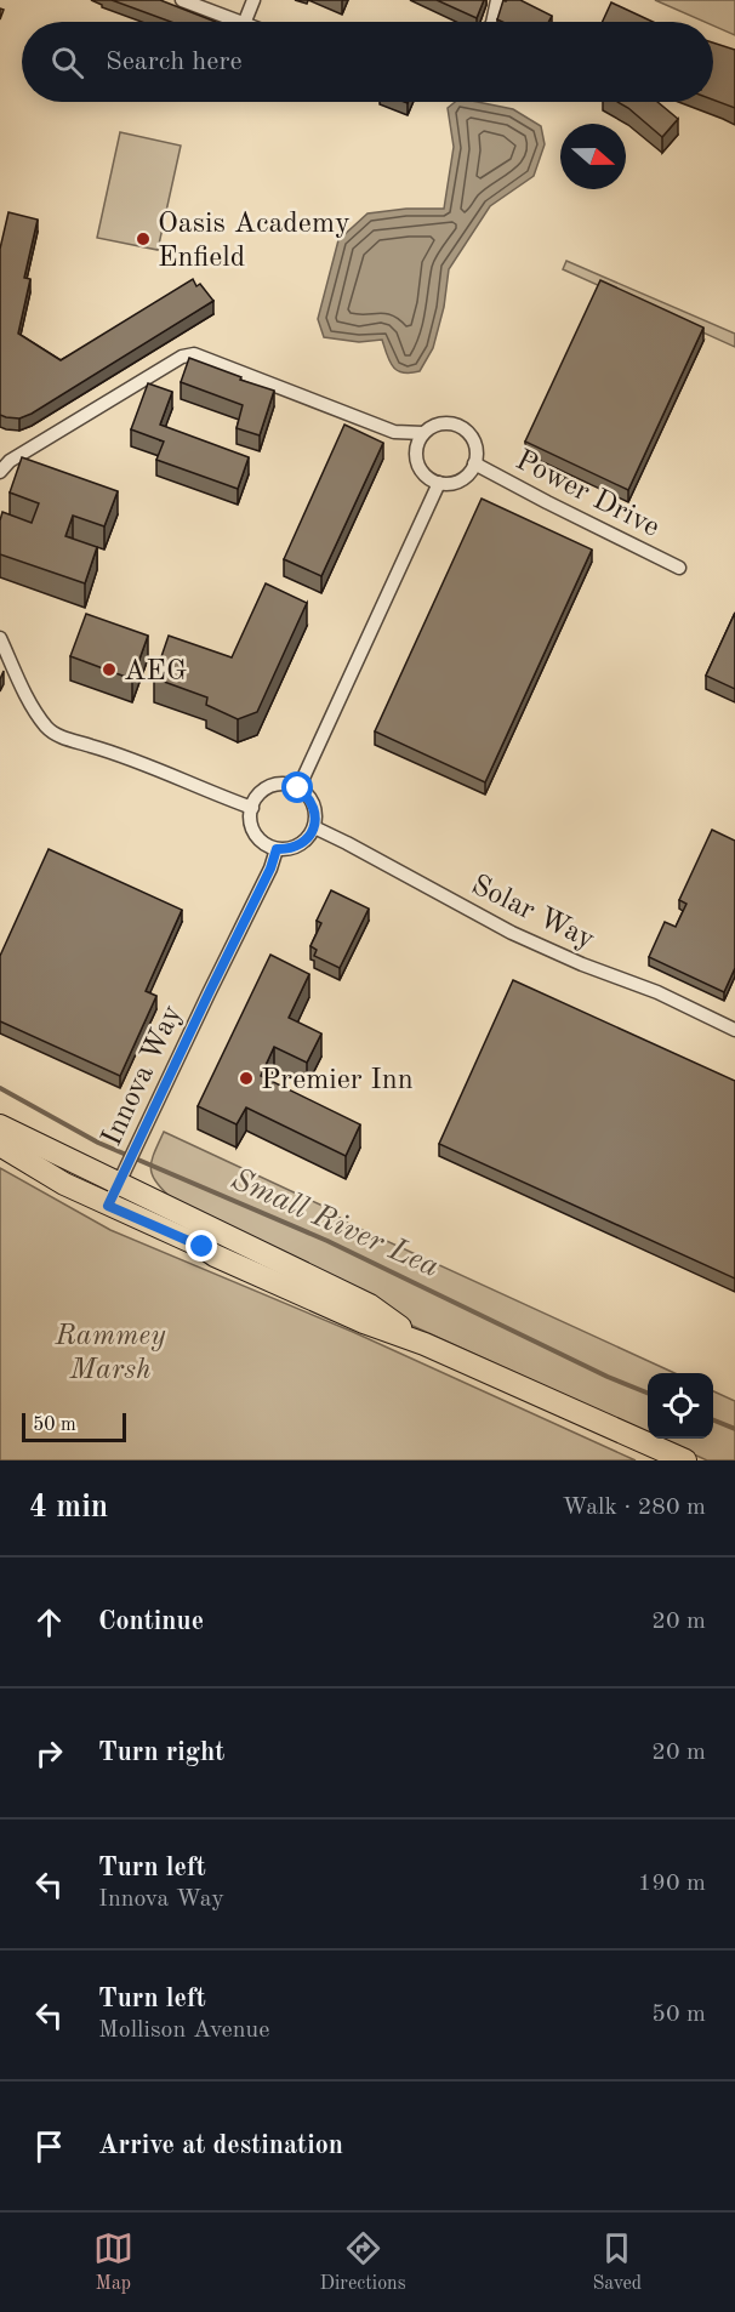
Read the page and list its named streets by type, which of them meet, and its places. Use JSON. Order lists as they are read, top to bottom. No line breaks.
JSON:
{"streets":{"street":["Power Drive","Solar Way","Innova Way"]},"crossings":[["Solar Way","Innova Way"]],"water":["Small River Lea"],"parks":["Rammey Marsh"],"places":["Oasis Academy Enfield","AEG","Premier Inn"],"scale_bar":"50 m","north":"right","page":{"search":"Search here","scale":"50 m","heading":["4 min","Walk · 280 m"],"list":[["Continue","20 m"],["Turn right","20 m"],["Turn left","Innova Way","190 m"],["Turn left","Mollison Avenue","50 m"],"Arrive at destination"],"nav":["Map","Directions","Saved"]}}
